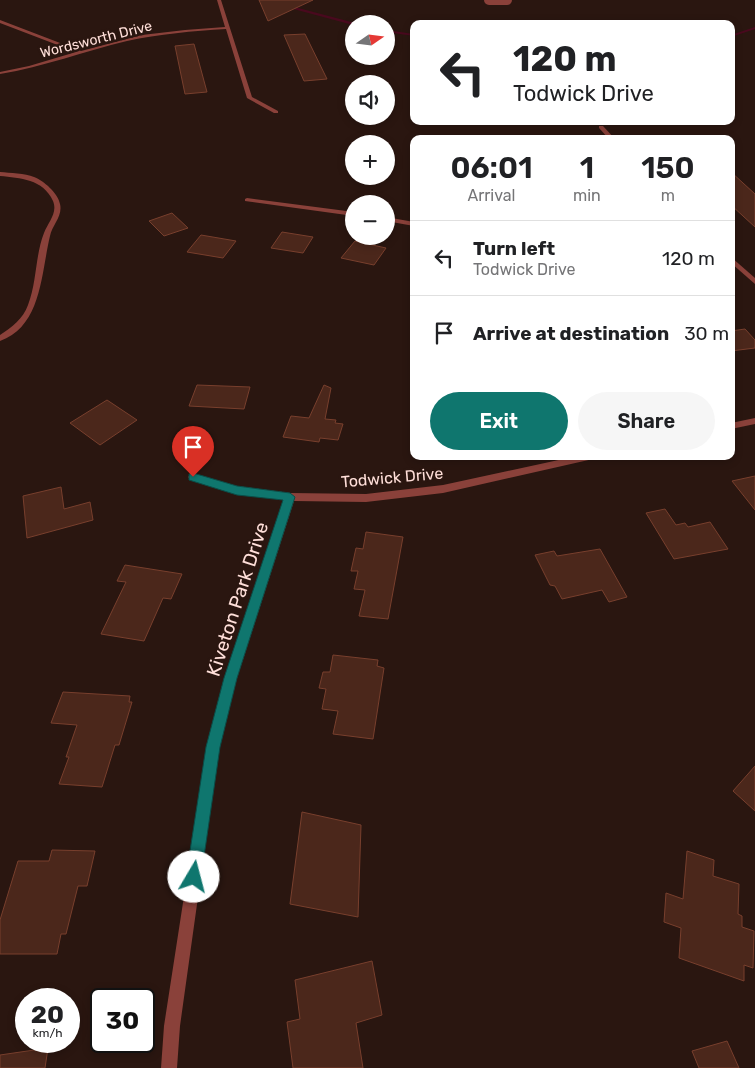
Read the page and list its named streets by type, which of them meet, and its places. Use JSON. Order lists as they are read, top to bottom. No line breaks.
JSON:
{"streets":{"street":["Wordsworth Drive","Todwick Drive","Kiveton Park Drive"]},"crossings":[["Todwick Drive","Kiveton Park Drive"]],"north":"right","page":{"map_buttons":["+","−"],"turn":["120 m","Todwick Drive"],"eta":["06:01","Arrival","1","min","150","m"],"list":[{"name":"Turn left","note":"Todwick Drive","value":"120 m"},{"name":"Arrive at destination","value":"30 m"}],"buttons":["Exit","Share"],"speed":"20 km/h","limit":"30"}}
